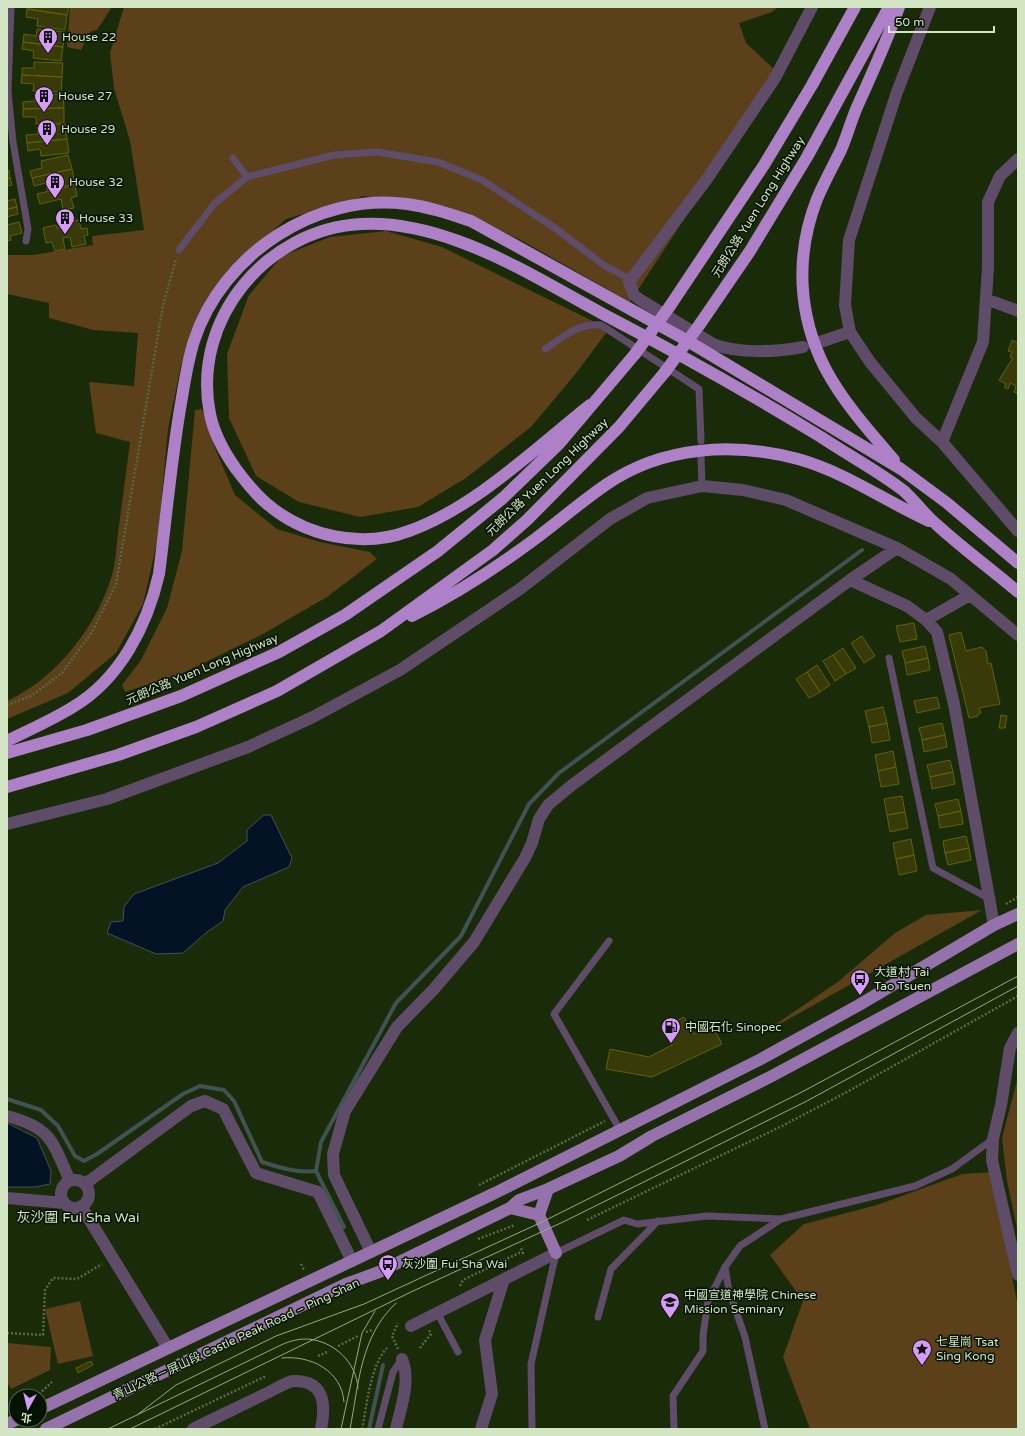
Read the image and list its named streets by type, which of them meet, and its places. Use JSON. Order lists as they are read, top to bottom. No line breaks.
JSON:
{"streets":{"highway":["元朗公路 Yuen Long Highway"],"main road":["青山公路－屏山段 Castle Peak Road – Ping Shan"]},"districts":["灰沙圍 Fui Sha Wai"],"places":{"building":["House 22","House 27","House 29","House 32","House 33"],"bus stop":["大道村 Tai Tao Tsuen","灰沙圍 Fui Sha Wai"],"fuel station":["中國石化 Sinopec"],"school or university":["中國宣道神學院 Chinese Mission Seminary"],"place":["七星崗 Tsat Sing Kong"]},"scale_bar":"50 m","north":"bottom"}
